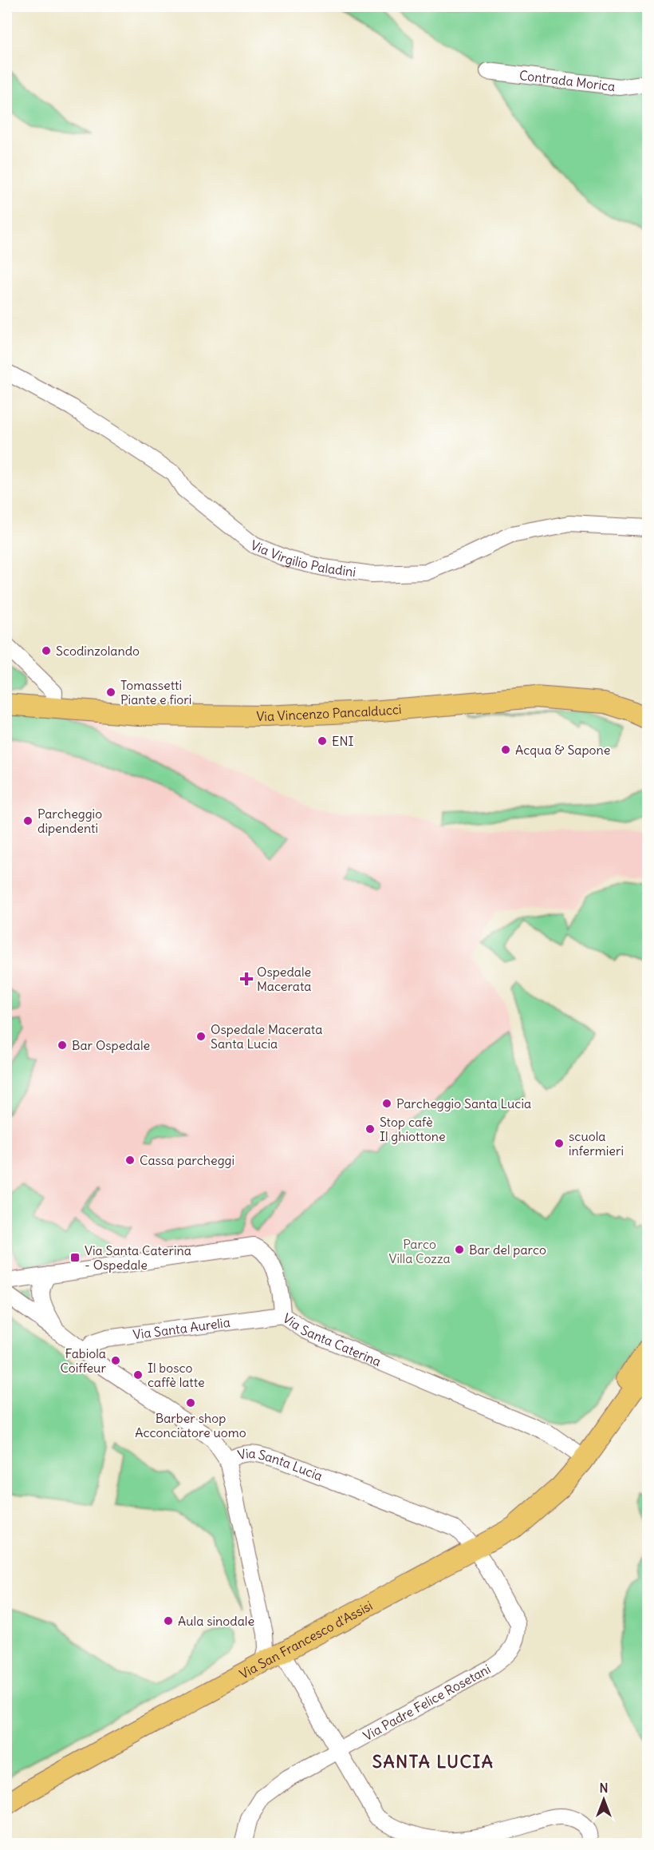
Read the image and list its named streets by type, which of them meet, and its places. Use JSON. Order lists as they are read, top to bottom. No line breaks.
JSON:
{"streets":{"main road":["Via Vincenzo Pancalducci","Via San Francesco d'Assisi"],"street":["Contrada Morica","Via Virgilio Paladini","Via Santa Aurelia","Via Santa Caterina","Via Santa Lucia","Via Padre Felice Rosetani"]},"crossings":[["Via Santa Aurelia","Via Santa Caterina"],["Via Santa Aurelia","Via Santa Lucia"],["Via Santa Caterina","Via Santa Lucia"],["Via Santa Caterina","Via San Francesco d'Assisi"],["Via Santa Lucia","Via San Francesco d'Assisi"],["Via Santa Lucia","Via Padre Felice Rosetani"],["Via San Francesco d'Assisi","Via Padre Felice Rosetani"]],"districts":["SANTA LUCIA"],"parks":["Parco Villa Cozza"],"places":{"other":["Scodinzolando","Tomassetti Piante e fiori","ENI","Acqua & Sapone","Parcheggio dipendenti","Ospedale Macerata Santa Lucia","Bar Ospedale","Parcheggio Santa Lucia","Stop cafè Il ghiottone","scuola infermieri","Cassa parcheggi","Bar del parco","Fabiola Coiffeur","Il bosco caffè latte","Barber shop Acconciatore uomo","Aula sinodale"],"health":["Ospedale Macerata"],"transit":["Via Santa Caterina - Ospedale"]},"north":"top"}
